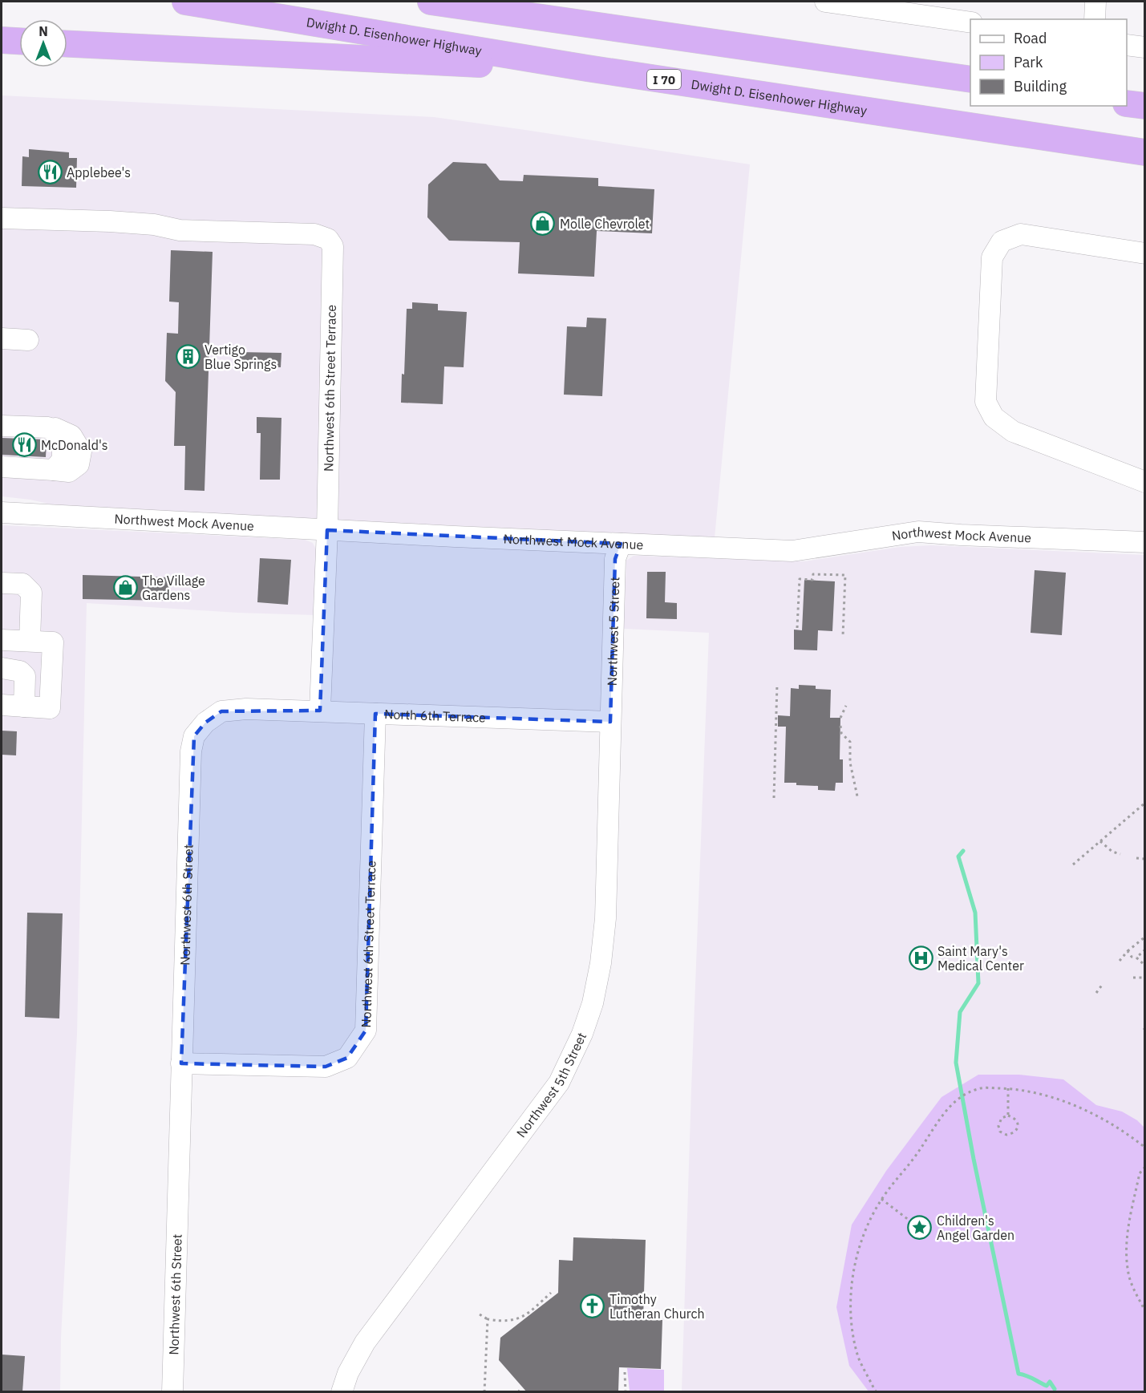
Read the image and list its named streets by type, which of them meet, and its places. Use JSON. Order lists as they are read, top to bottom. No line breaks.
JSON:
{"streets":{"highway":["Dwight D. Eisenhower Highway","I 70"],"street":["Northwest 6th Street Terrace","Northwest Mock Avenue","Northwest 5 Street","North 6th Terrace","Northwest 6th Street","Northwest 5th Street"]},"crossings":[["Northwest 6th Street Terrace","Northwest Mock Avenue"],["Northwest 6th Street Terrace","North 6th Terrace"],["Northwest 6th Street Terrace","Northwest 6th Street"],["Northwest Mock Avenue","Northwest 5 Street"],["Northwest 5 Street","North 6th Terrace"],["Northwest 5 Street","Northwest 5th Street"],["North 6th Terrace","Northwest 6th Street"],["North 6th Terrace","Northwest 5th Street"]],"places":{"restaurant":["Applebee's","McDonald's"],"shop":["Molle Chevrolet","The Village Gardens"],"building":["Vertigo Blue Springs"],"hospital":["Saint Mary's Medical Center"],"place":["Children's Angel Garden"],"church":["Timothy Lutheran Church"]},"legend":["Road","Park","Building"],"north":"top"}
